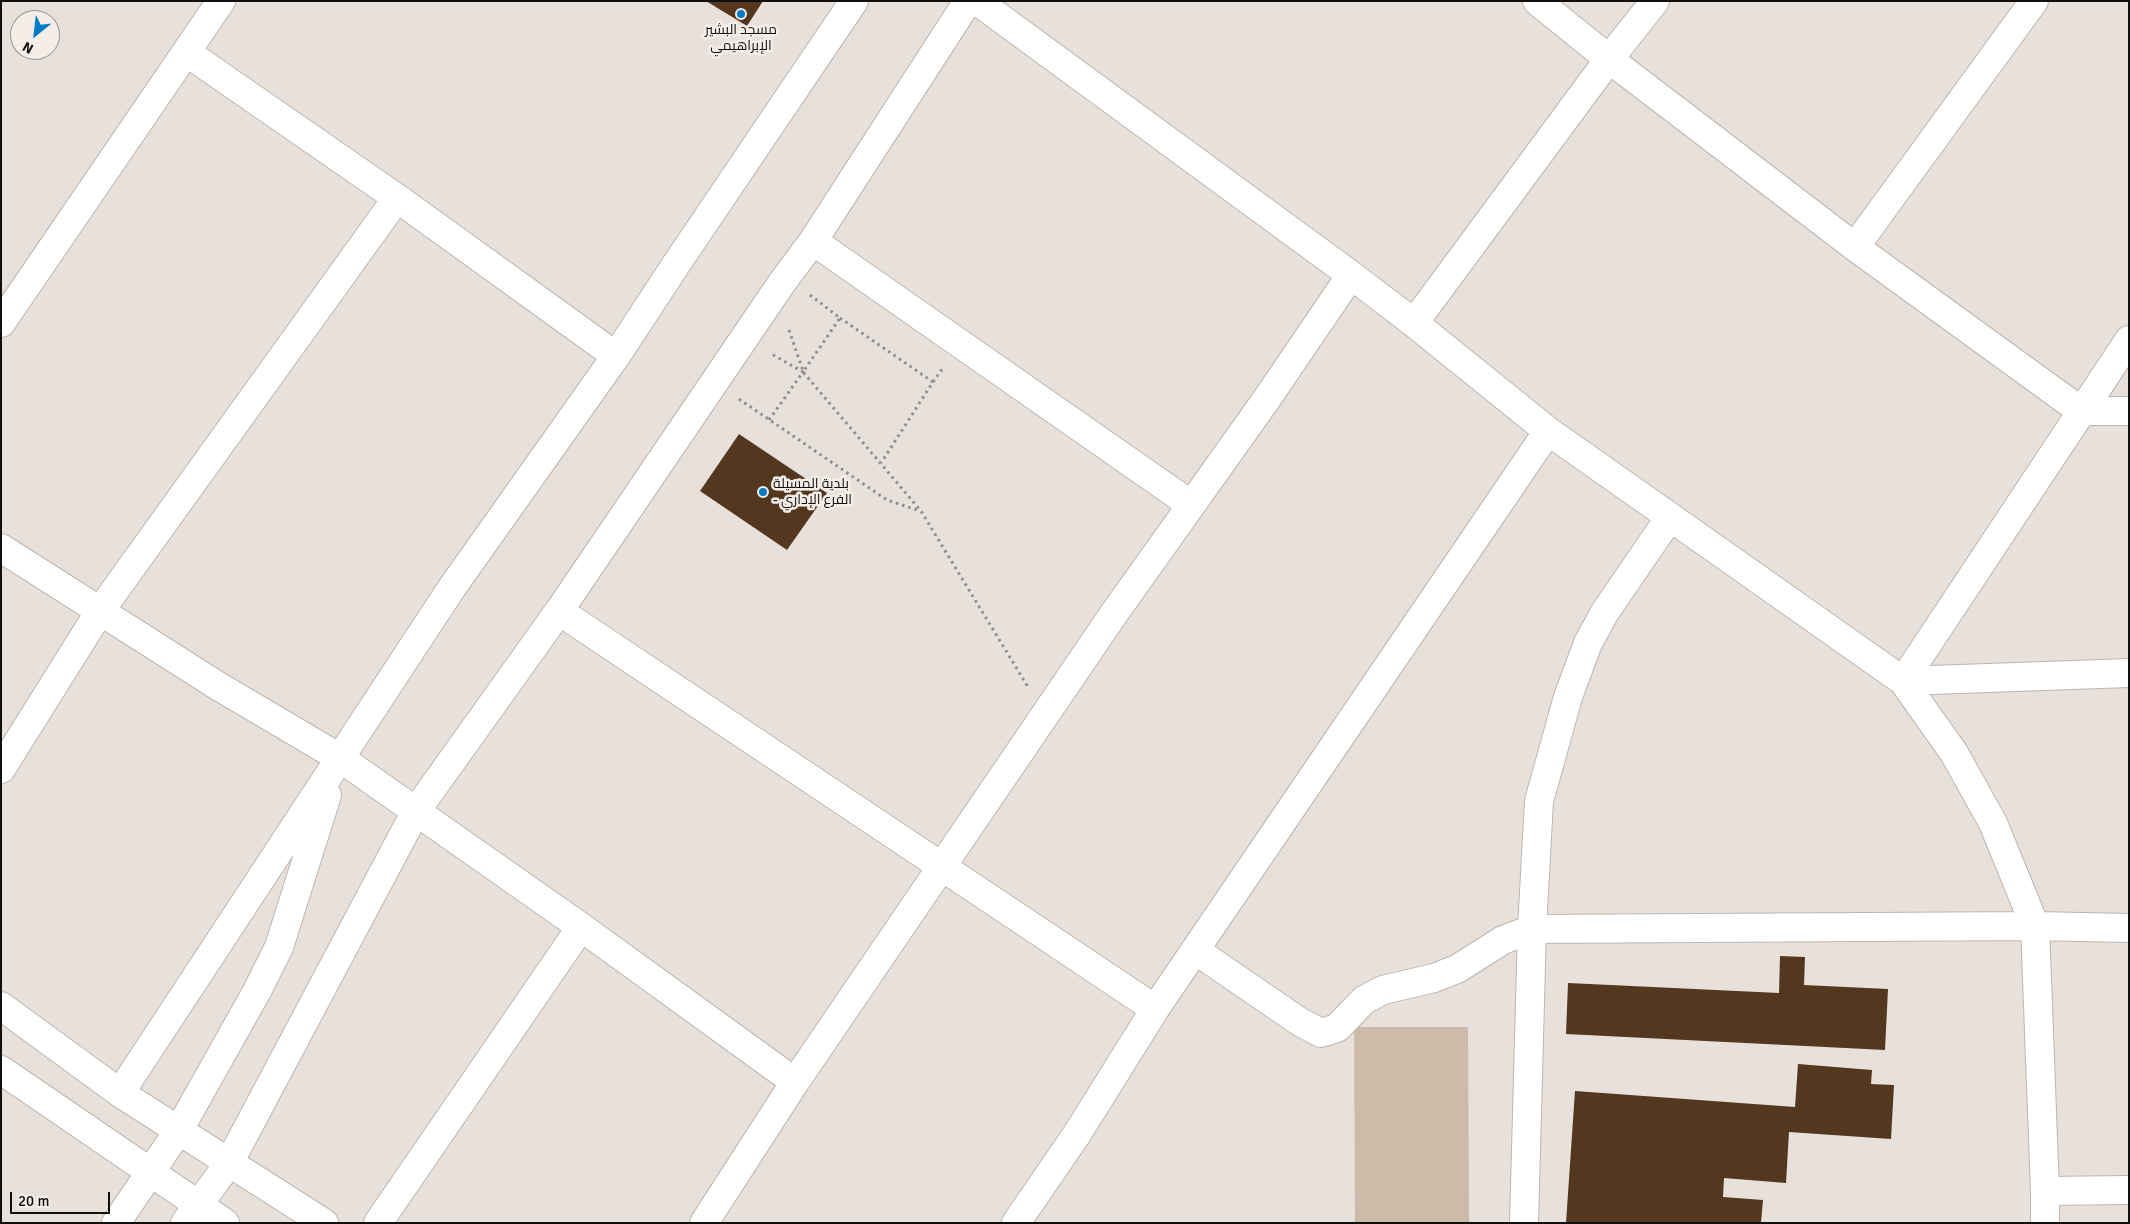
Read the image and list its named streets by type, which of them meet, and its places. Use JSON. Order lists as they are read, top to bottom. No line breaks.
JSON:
{"places":["مسجد البشير الإبراهيمي","بلدية المسيلة - الفرع الإداري"],"scale_bar":"20 m","north":"bottom left"}
